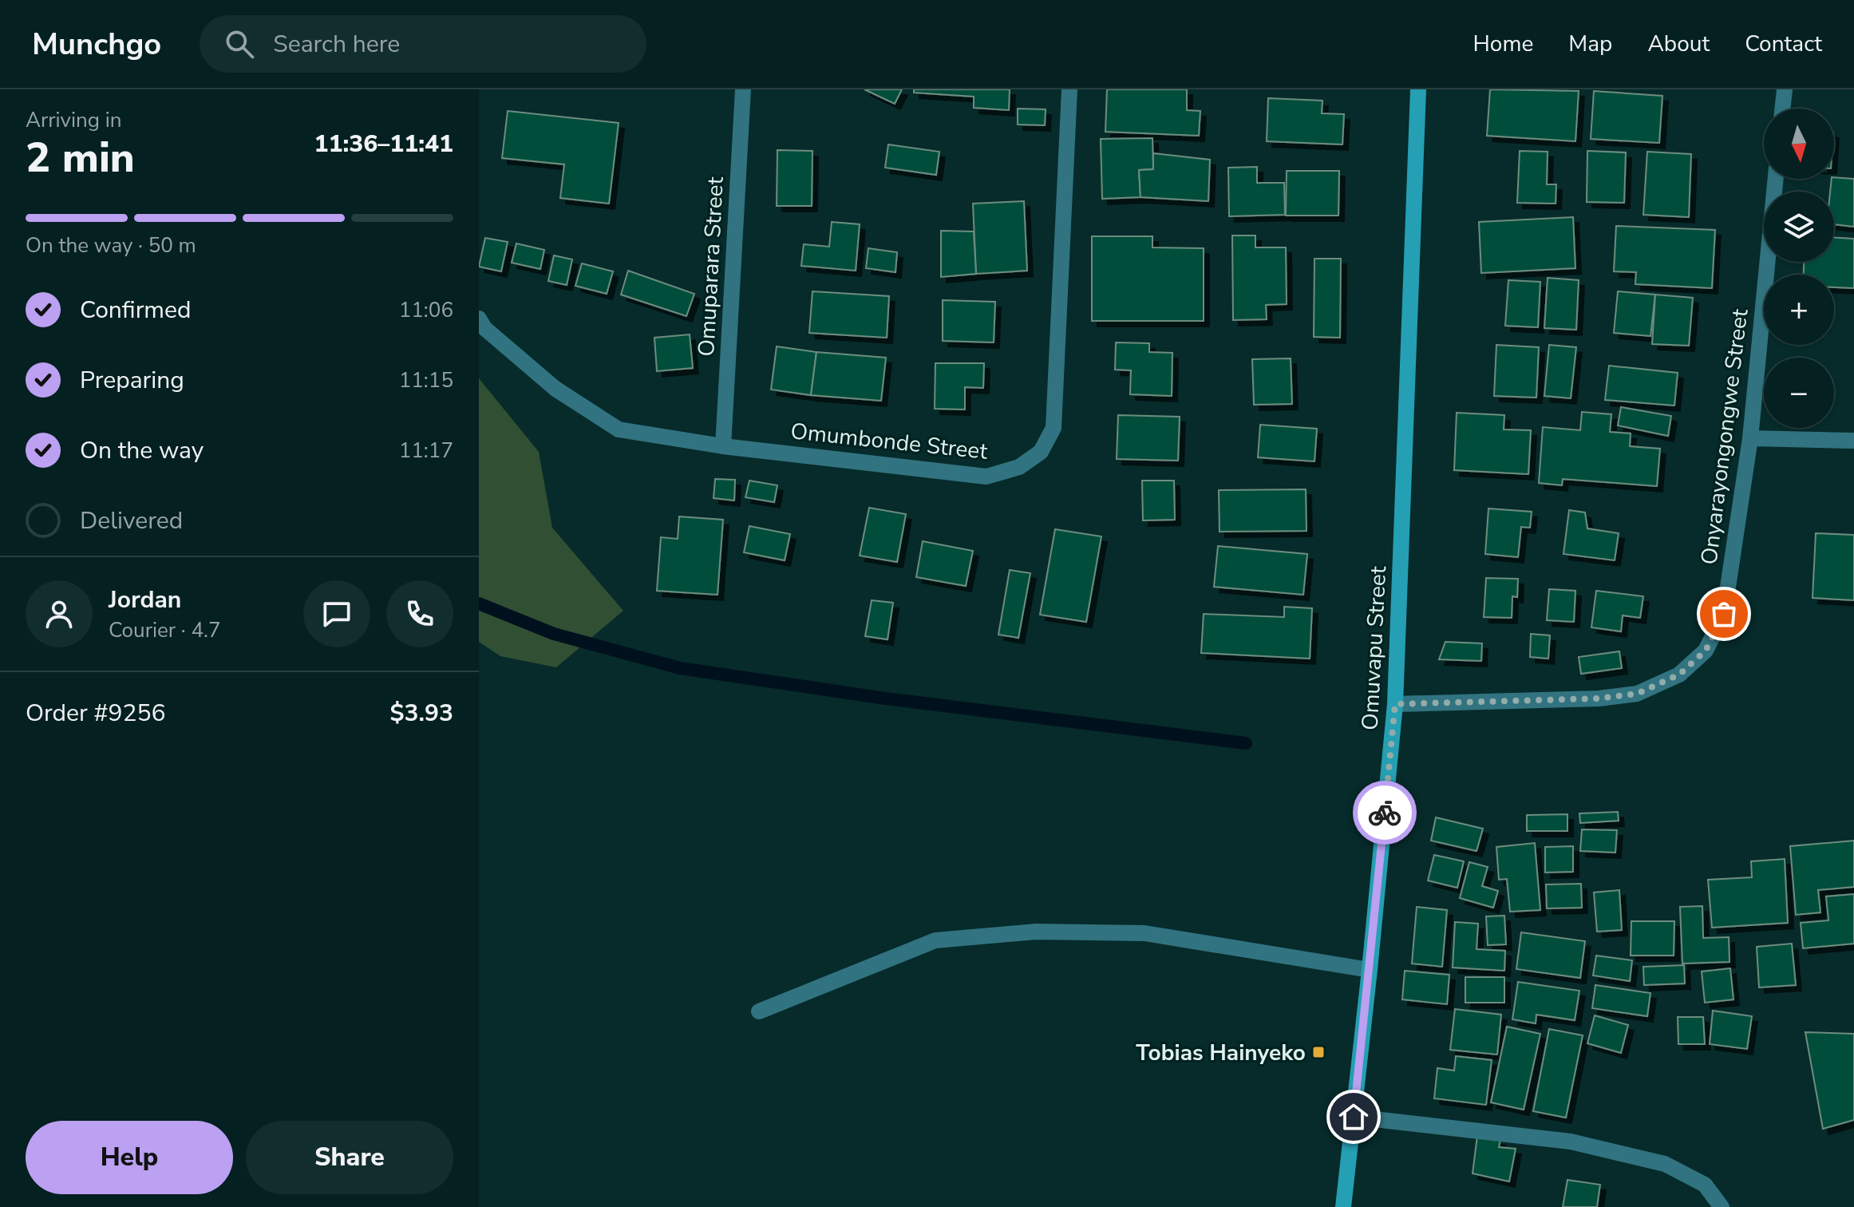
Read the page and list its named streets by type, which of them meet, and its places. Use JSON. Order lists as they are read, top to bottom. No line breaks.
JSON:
{"streets":{"street":["Omuparara Street","Onyarayongongwe Street","Omumbonde Street","Omuvapu Street"]},"crossings":[["Omuparara Street","Omumbonde Street"],["Onyarayongongwe Street","Omuvapu Street"]],"places":{"transit":["Tobias Hainyeko"]},"north":"bottom","page":{"header":"Munchgo","search":"Search here","nav":["Home","Map","About","Contact"],"heading":["2 min","Arriving in","11:36–11:41"],"panel":["Jordan","Courier · 4.7","Order #9256","$3.93"],"map_buttons":["+","−"],"bar":"On the way · 50 m","list":[["Confirmed","11:06"],["Preparing","11:15"],["On the way","11:17"],"Delivered"],"buttons":["Help","Share"]}}
